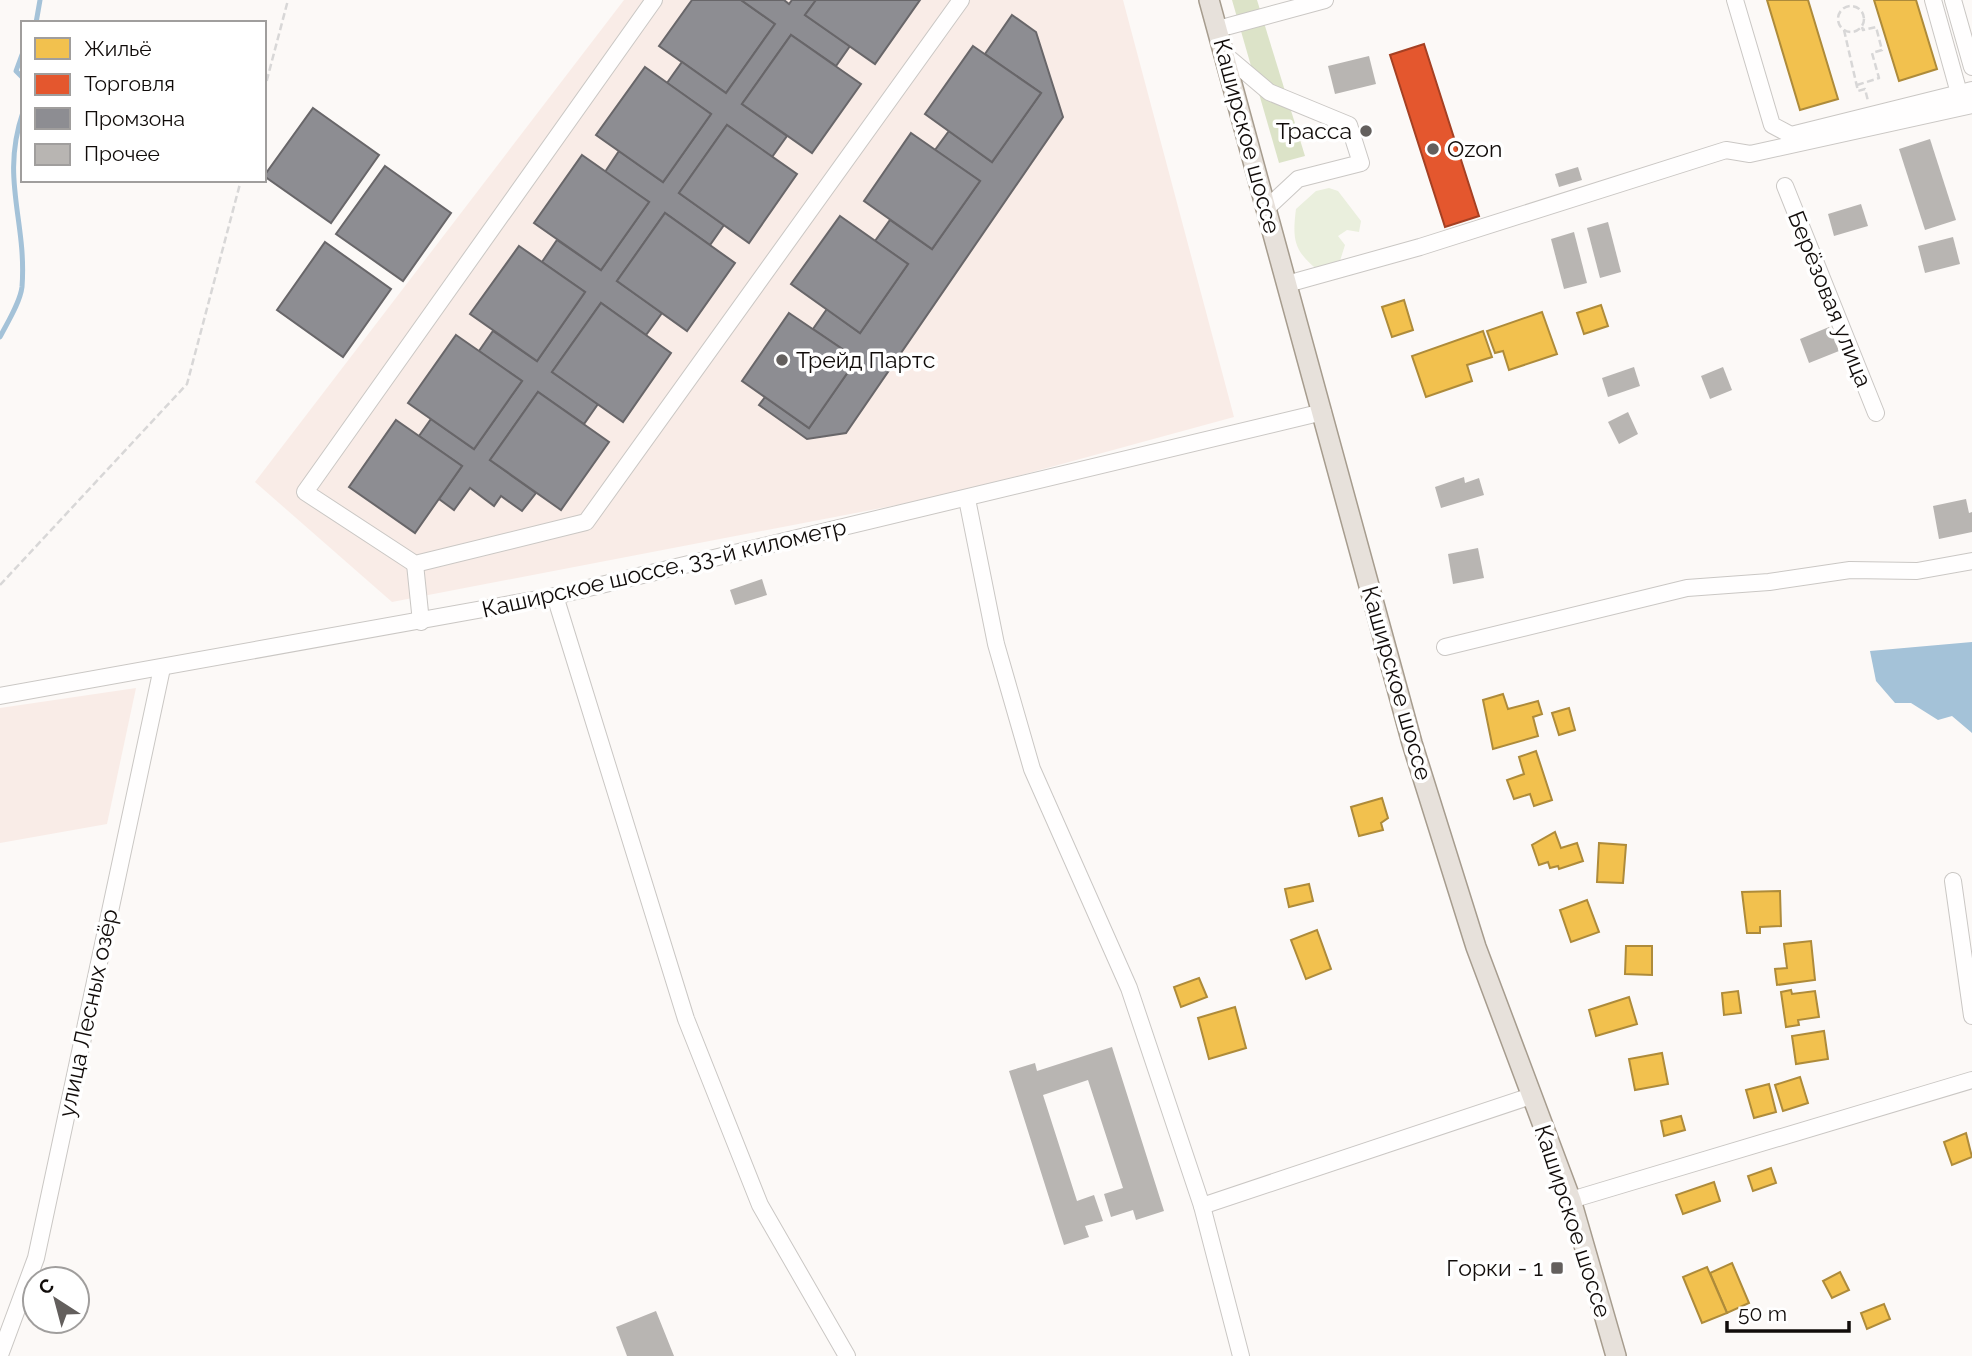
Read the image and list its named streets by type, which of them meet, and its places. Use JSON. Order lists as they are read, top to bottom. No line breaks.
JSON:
{"streets":{"main road":["Каширское шоссе"],"street":["Берёзовая улица","Каширское шоссе, 33-й километр","улица Лесных озёр"]},"crossings":[["Каширское шоссе","Каширское шоссе, 33-й километр"],["Каширское шоссе, 33-й километр","улица Лесных озёр"]],"places":{"other":["Трасса","Ozon","Трейд Партс"],"transit":["Горки - 1"]},"legend":["Жильё","Торговля","Промзона","Прочее"],"scale_bar":"50 m","north":"top left"}
